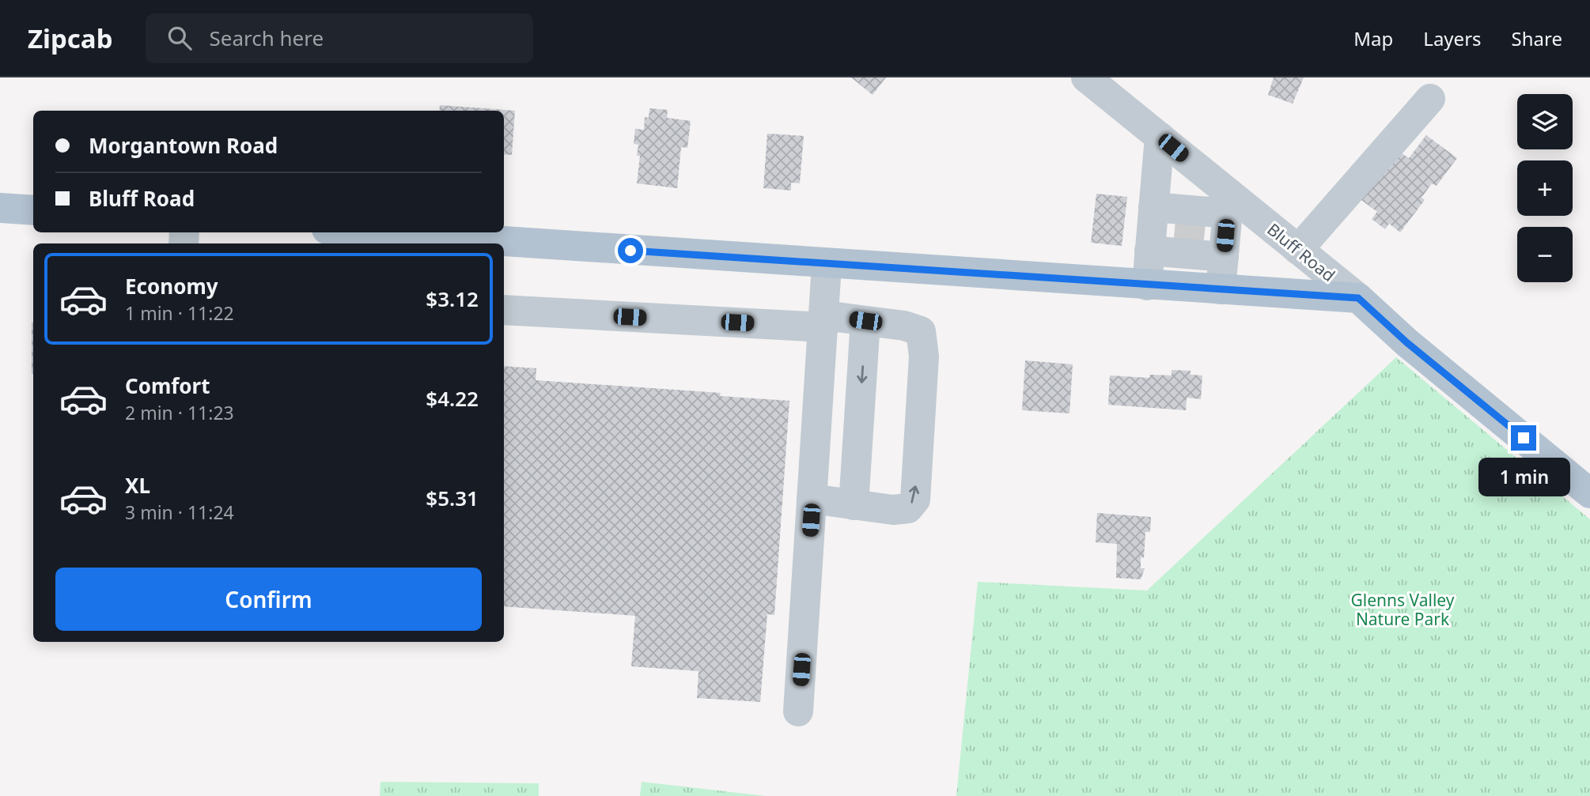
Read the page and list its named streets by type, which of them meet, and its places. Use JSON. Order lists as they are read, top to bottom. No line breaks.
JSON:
{"streets":{"main road":["Bluff Road"]},"parks":["Glenns Valley Nature Park"],"page":{"header":"Zipcab","search":"Search here","nav":["Map","Layers","Share"],"map_buttons":["+","−"],"banner":["Morgantown Road","Bluff Road"],"list":[{"name":"Economy","note":"1 min · 11:22","value":"$3.12"},{"name":"Comfort","note":"2 min · 11:23","value":"$4.22"},{"name":"XL","note":"3 min · 11:24","value":"$5.31"}],"bubble":"1 min","buttons":"Confirm"}}
